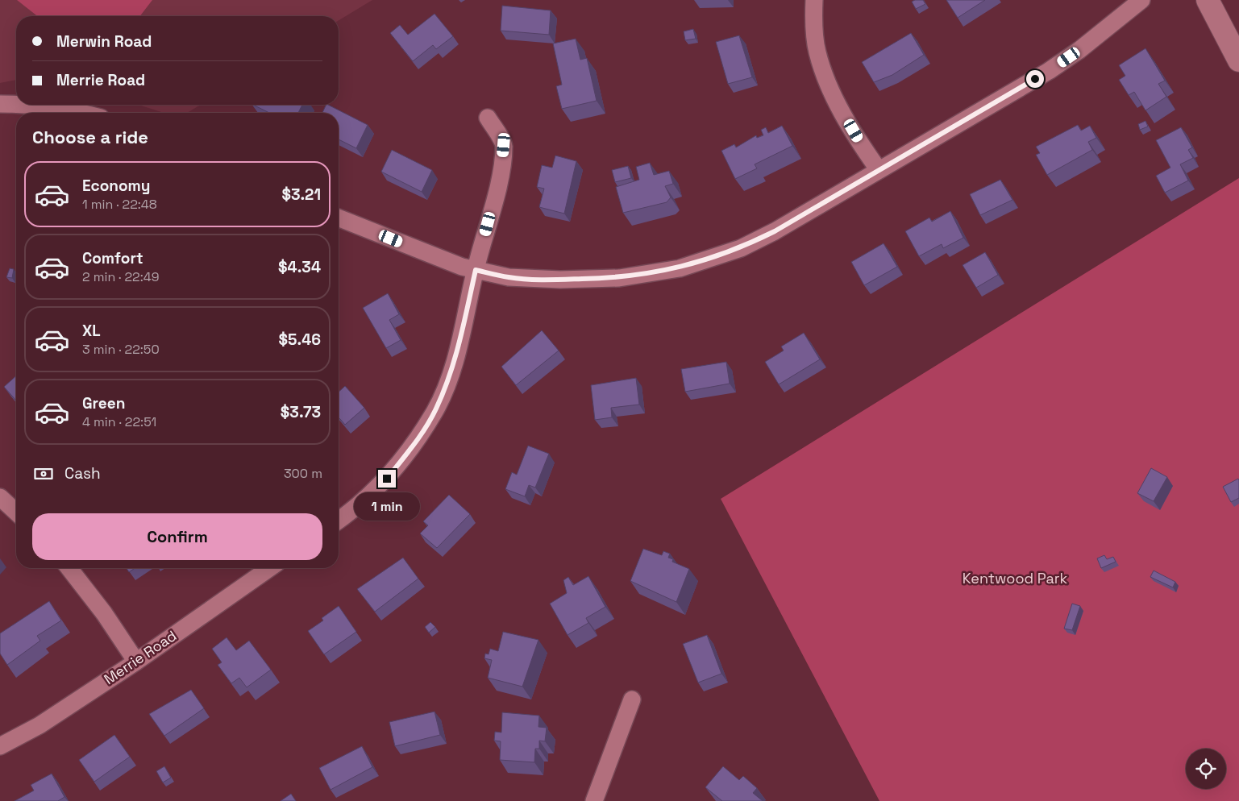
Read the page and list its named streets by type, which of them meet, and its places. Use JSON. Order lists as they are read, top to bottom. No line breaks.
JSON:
{"streets":{"street":["Merrie Road"]},"parks":["Kentwood Park"],"page":{"banner":["Merwin Road","Merrie Road"],"heading":"Choose a ride","list":[{"name":"Economy","note":"1 min · 22:48","value":"$3.21"},{"name":"Comfort","note":"2 min · 22:49","value":"$4.34"},{"name":"XL","note":"3 min · 22:50","value":"$5.46"},{"name":"Green","note":"4 min · 22:51","value":"$3.73"}],"pay":["Cash","300 m"],"bubble":"1 min","buttons":"Confirm"}}
